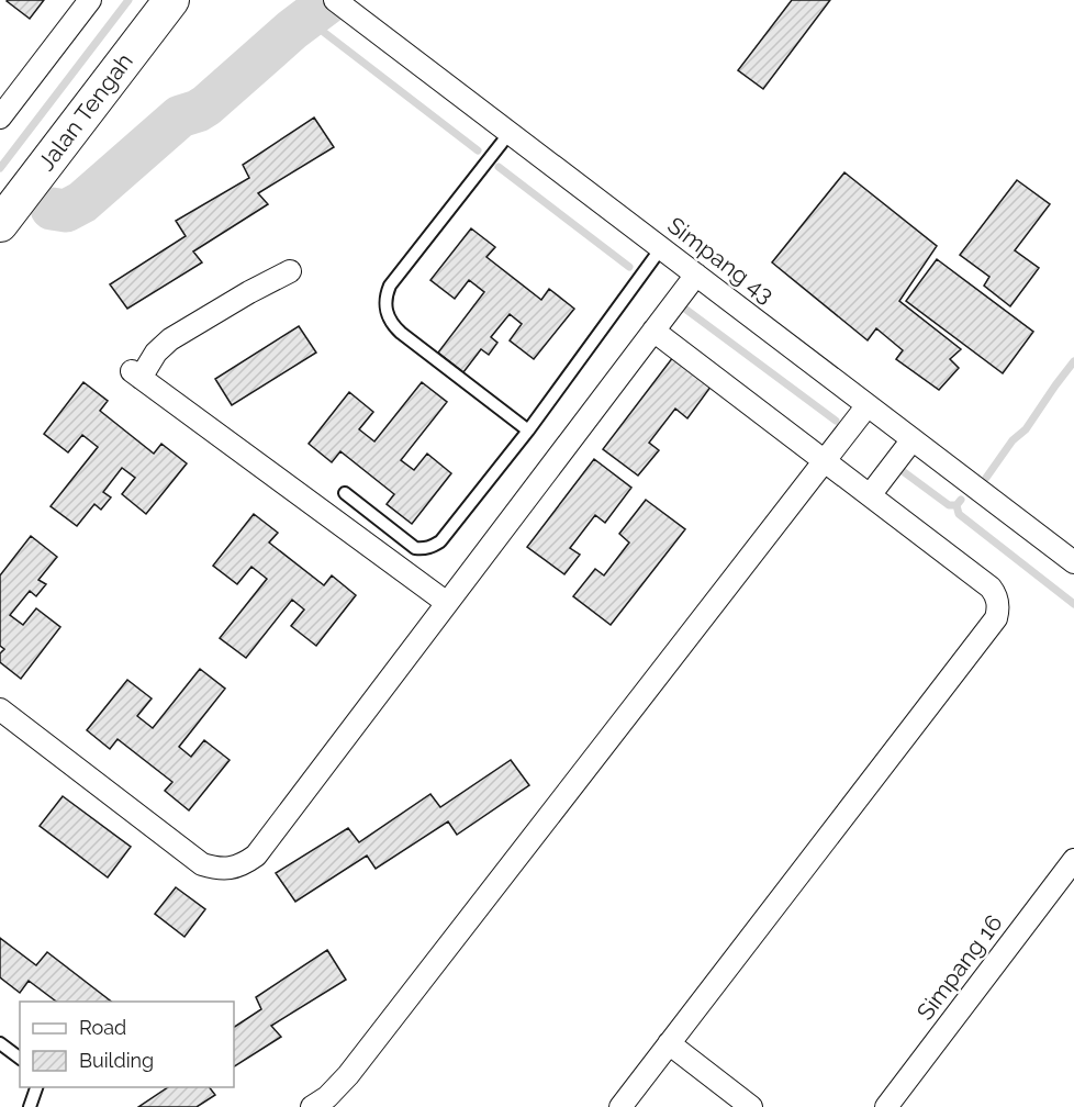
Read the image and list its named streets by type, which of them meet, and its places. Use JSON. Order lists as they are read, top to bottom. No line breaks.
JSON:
{"streets":{"main road":["Jalan Tengah"],"street":["Simpang 43","Simpang 16"]},"legend":["Road","Building"]}
